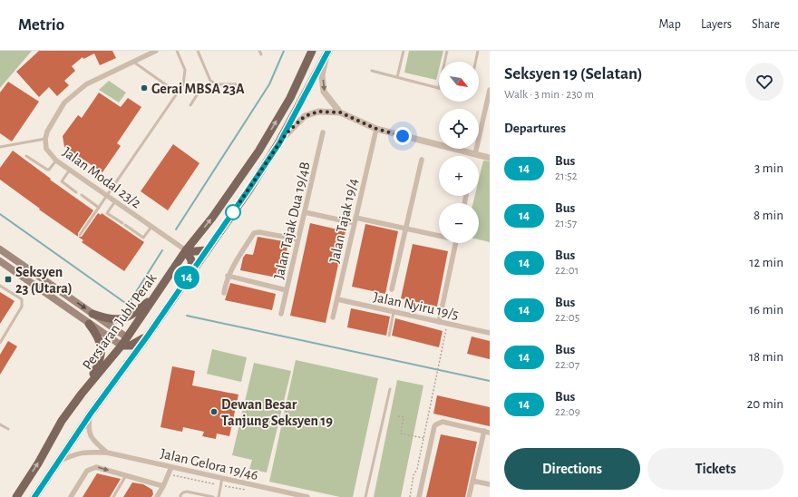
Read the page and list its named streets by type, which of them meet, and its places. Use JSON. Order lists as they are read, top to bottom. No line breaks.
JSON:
{"streets":{"main road":["Persiaran Jubli Perak"],"street":["Jalan Modal 23/2","Jalan Tajak Dua 19/4B","Jalan Tajak 19/4","Jalan Nyiru 19/5","Jalan Gelora 19/46"]},"crossings":[["Jalan Modal 23/2","Persiaran Jubli Perak"],["Jalan Tajak 19/4","Jalan Nyiru 19/5"],["Persiaran Jubli Perak","Jalan Gelora 19/46"]],"places":{"other":["Gerai MBSA 23A","Dewan Besar Tanjung Seksyen 19"],"transit":["Seksyen 23 (Utara)"]},"lines":["bus line 14"],"north":"bottom right","page":{"header":"Metrio","nav":["Map","Layers","Share"],"on_map":"14","heading":[["Seksyen 19 (Selatan)","Walk · 3 min · 230 m"],"Departures"],"map_buttons":["+","−"],"list":[{"mark":"14","name":"Bus","note":"21:52","value":"3 min"},{"mark":"14","name":"Bus","note":"21:57","value":"8 min"},{"mark":"14","name":"Bus","note":"22:01","value":"12 min"},{"mark":"14","name":"Bus","note":"22:05","value":"16 min"},{"mark":"14","name":"Bus","note":"22:07","value":"18 min"},{"mark":"14","name":"Bus","note":"22:09","value":"20 min"}],"buttons":["Directions","Tickets"]}}
